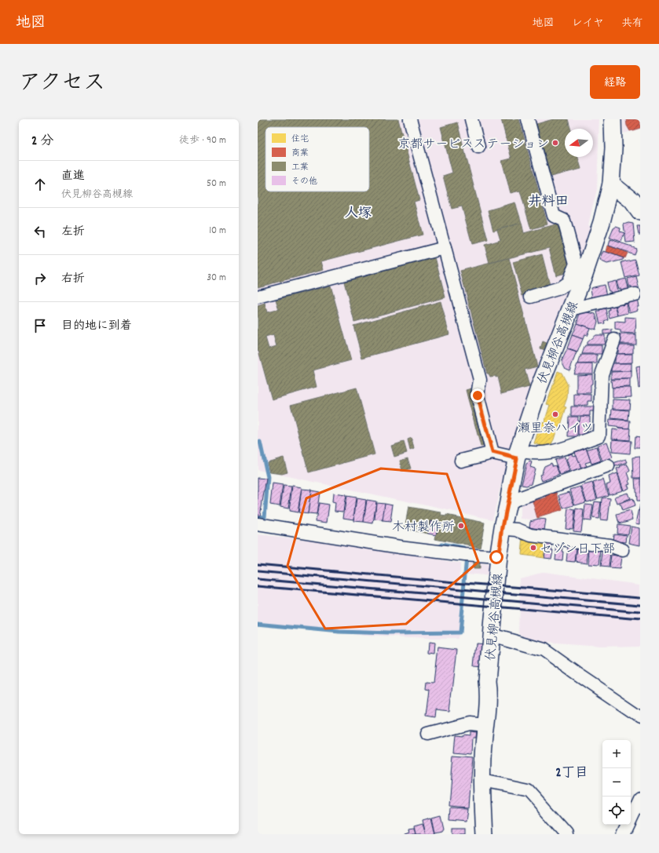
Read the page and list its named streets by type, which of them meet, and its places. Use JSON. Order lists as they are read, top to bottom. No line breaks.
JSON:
{"streets":{"main road":["伏見柳谷高槻線"]},"districts":["井料田","人塚","2丁目"],"places":["京都サービスステーション","瀬里奈ハイツ","木村製作所","セゾン日下部"],"legend":["住宅","商業","工業","その他"],"north":"left","page":{"header":"地図","nav":["地図","レイヤ","共有"],"title":"アクセス","buttons":"経路","heading":["2 分","徒歩 · 90 m"],"list":[["直進","伏見柳谷高槻線","50 m"],["左折","10 m"],["右折","30 m"],"目的地に到着"],"map_buttons":["+","−"]}}
